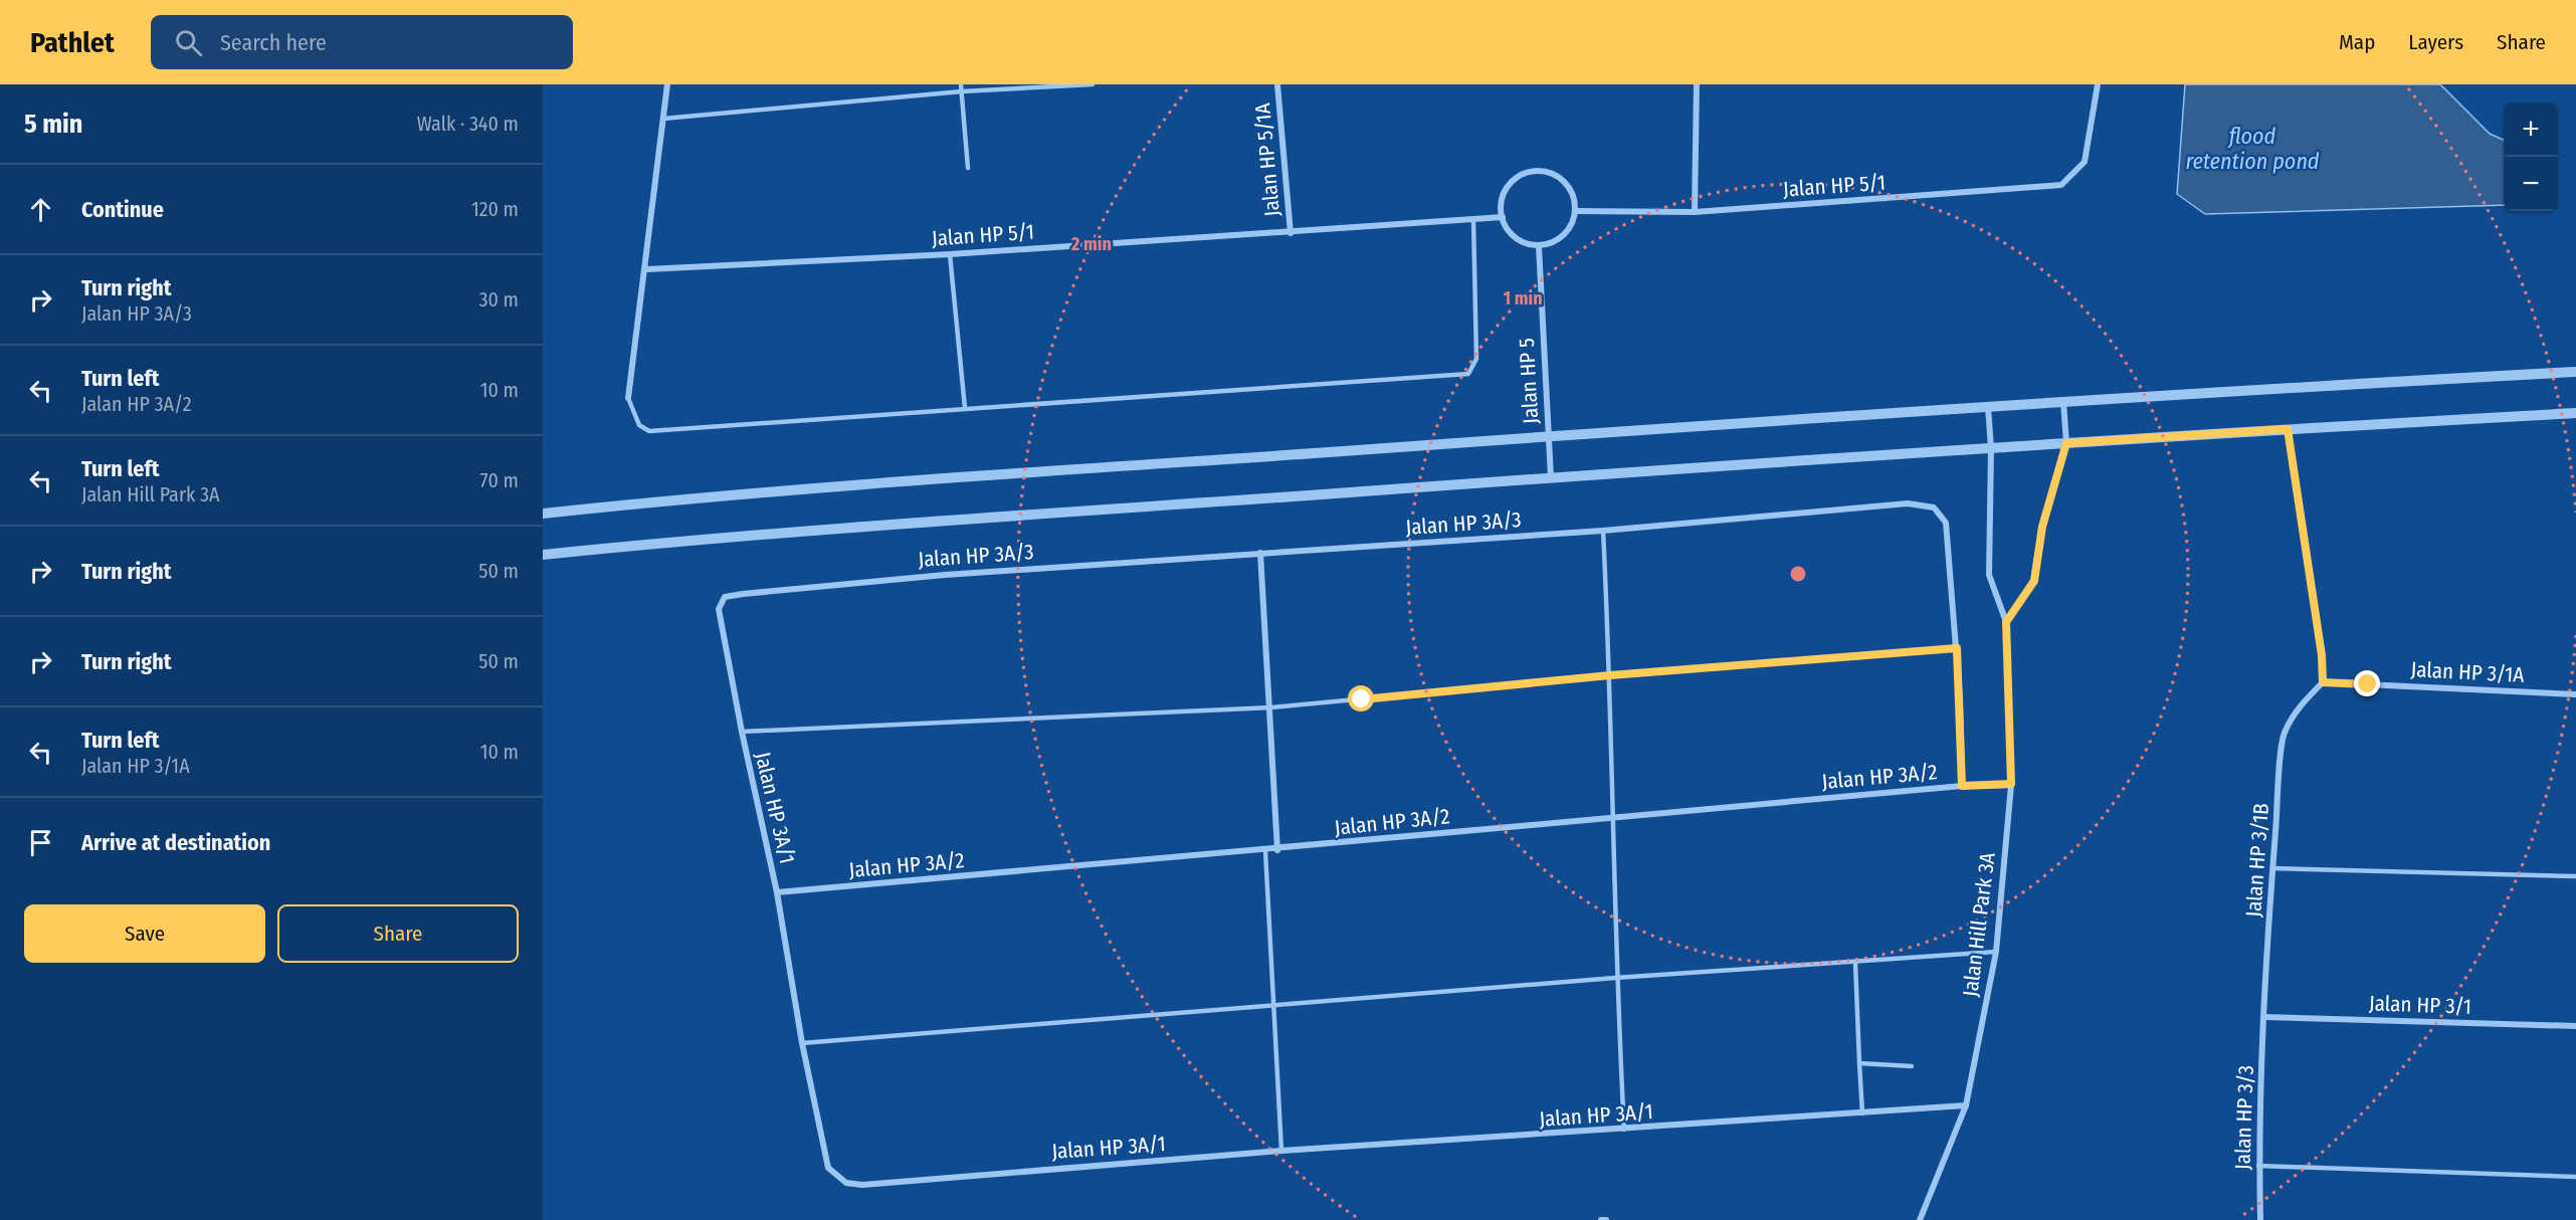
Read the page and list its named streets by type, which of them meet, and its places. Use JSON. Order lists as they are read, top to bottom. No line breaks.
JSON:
{"streets":{"street":["Jalan HP 5/1A","Jalan HP 5/1","Jalan HP 5","Jalan HP 3A/3","Jalan HP 3/1A","Jalan HP 3A/2","Jalan HP 3A/1","Jalan HP 3/1B","Jalan Hill Park 3A","Jalan HP 3/1","Jalan HP 3/3"]},"crossings":[["Jalan HP 5/1A","Jalan HP 5/1"],["Jalan HP 5/1","Jalan HP 5"],["Jalan HP 3A/3","Jalan HP 3A/2"],["Jalan HP 3A/3","Jalan HP 3A/1"],["Jalan HP 3/1A","Jalan HP 3/1B"],["Jalan HP 3A/2","Jalan HP 3A/1"],["Jalan HP 3A/2","Jalan Hill Park 3A"],["Jalan HP 3A/1","Jalan Hill Park 3A"],["Jalan HP 3/1B","Jalan HP 3/1"],["Jalan HP 3/1B","Jalan HP 3/3"],["Jalan HP 3/1","Jalan HP 3/3"]],"water":["flood retention pond"],"page":{"header":"Pathlet","search":"Search here","nav":["Map","Layers","Share"],"heading":["5 min","Walk · 340 m"],"map_buttons":["+","−"],"list":[["Continue","120 m"],["Turn right","Jalan HP 3A/3","30 m"],["Turn left","Jalan HP 3A/2","10 m"],["Turn left","Jalan Hill Park 3A","70 m"],["Turn right","50 m"],["Turn right","50 m"],["Turn left","Jalan HP 3/1A","10 m"],"Arrive at destination"],"buttons":["Save","Share"]},"rings":["2 min","1 min"]}
